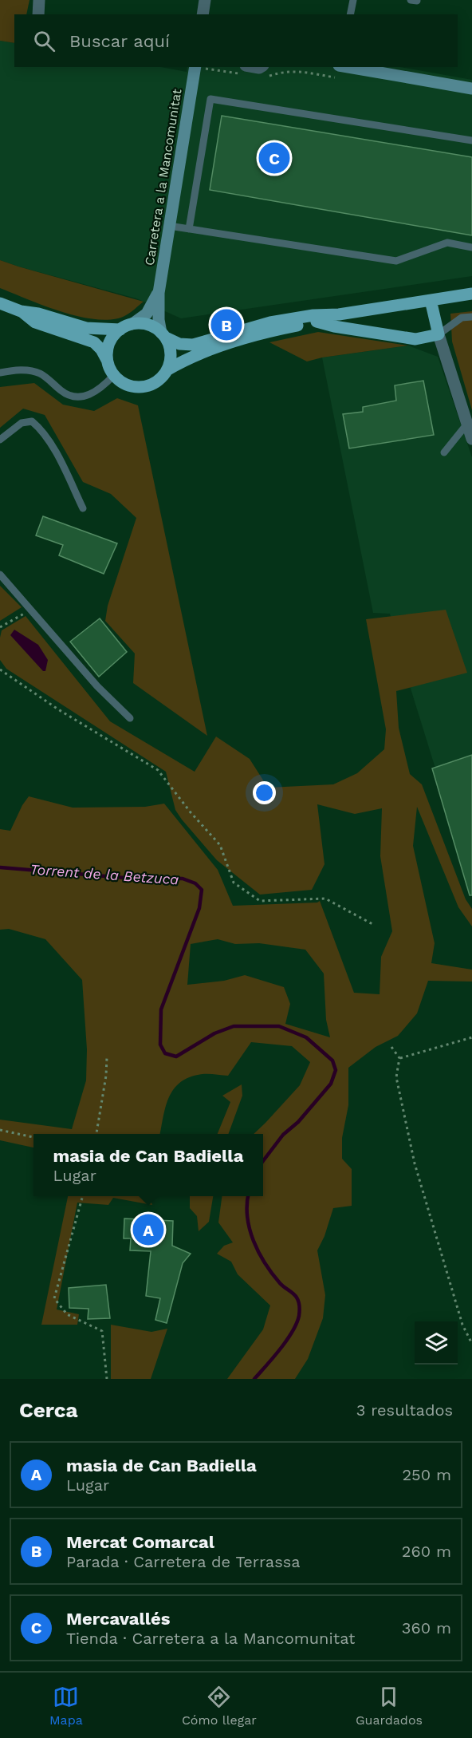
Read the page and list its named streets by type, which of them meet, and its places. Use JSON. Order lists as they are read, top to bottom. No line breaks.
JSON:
{"streets":{"street":["Carretera a la Mancomunitat"]},"water":["Torrent de la Betzuca"],"page":{"search":"Buscar aquí","pins":["C","B","A"],"popup":["masia de Can Badiella","Lugar"],"heading":["Cerca","3 resultados"],"list":[{"mark":"A","name":"masia de Can Badiella","note":"Lugar","value":"250 m"},{"mark":"B","name":"Mercat Comarcal","note":"Parada · Carretera de Terrassa","value":"260 m"},{"mark":"C","name":"Mercavallés","note":"Tienda · Carretera a la Mancomunitat","value":"360 m"}],"nav":["Mapa","Cómo llegar","Guardados"]}}
